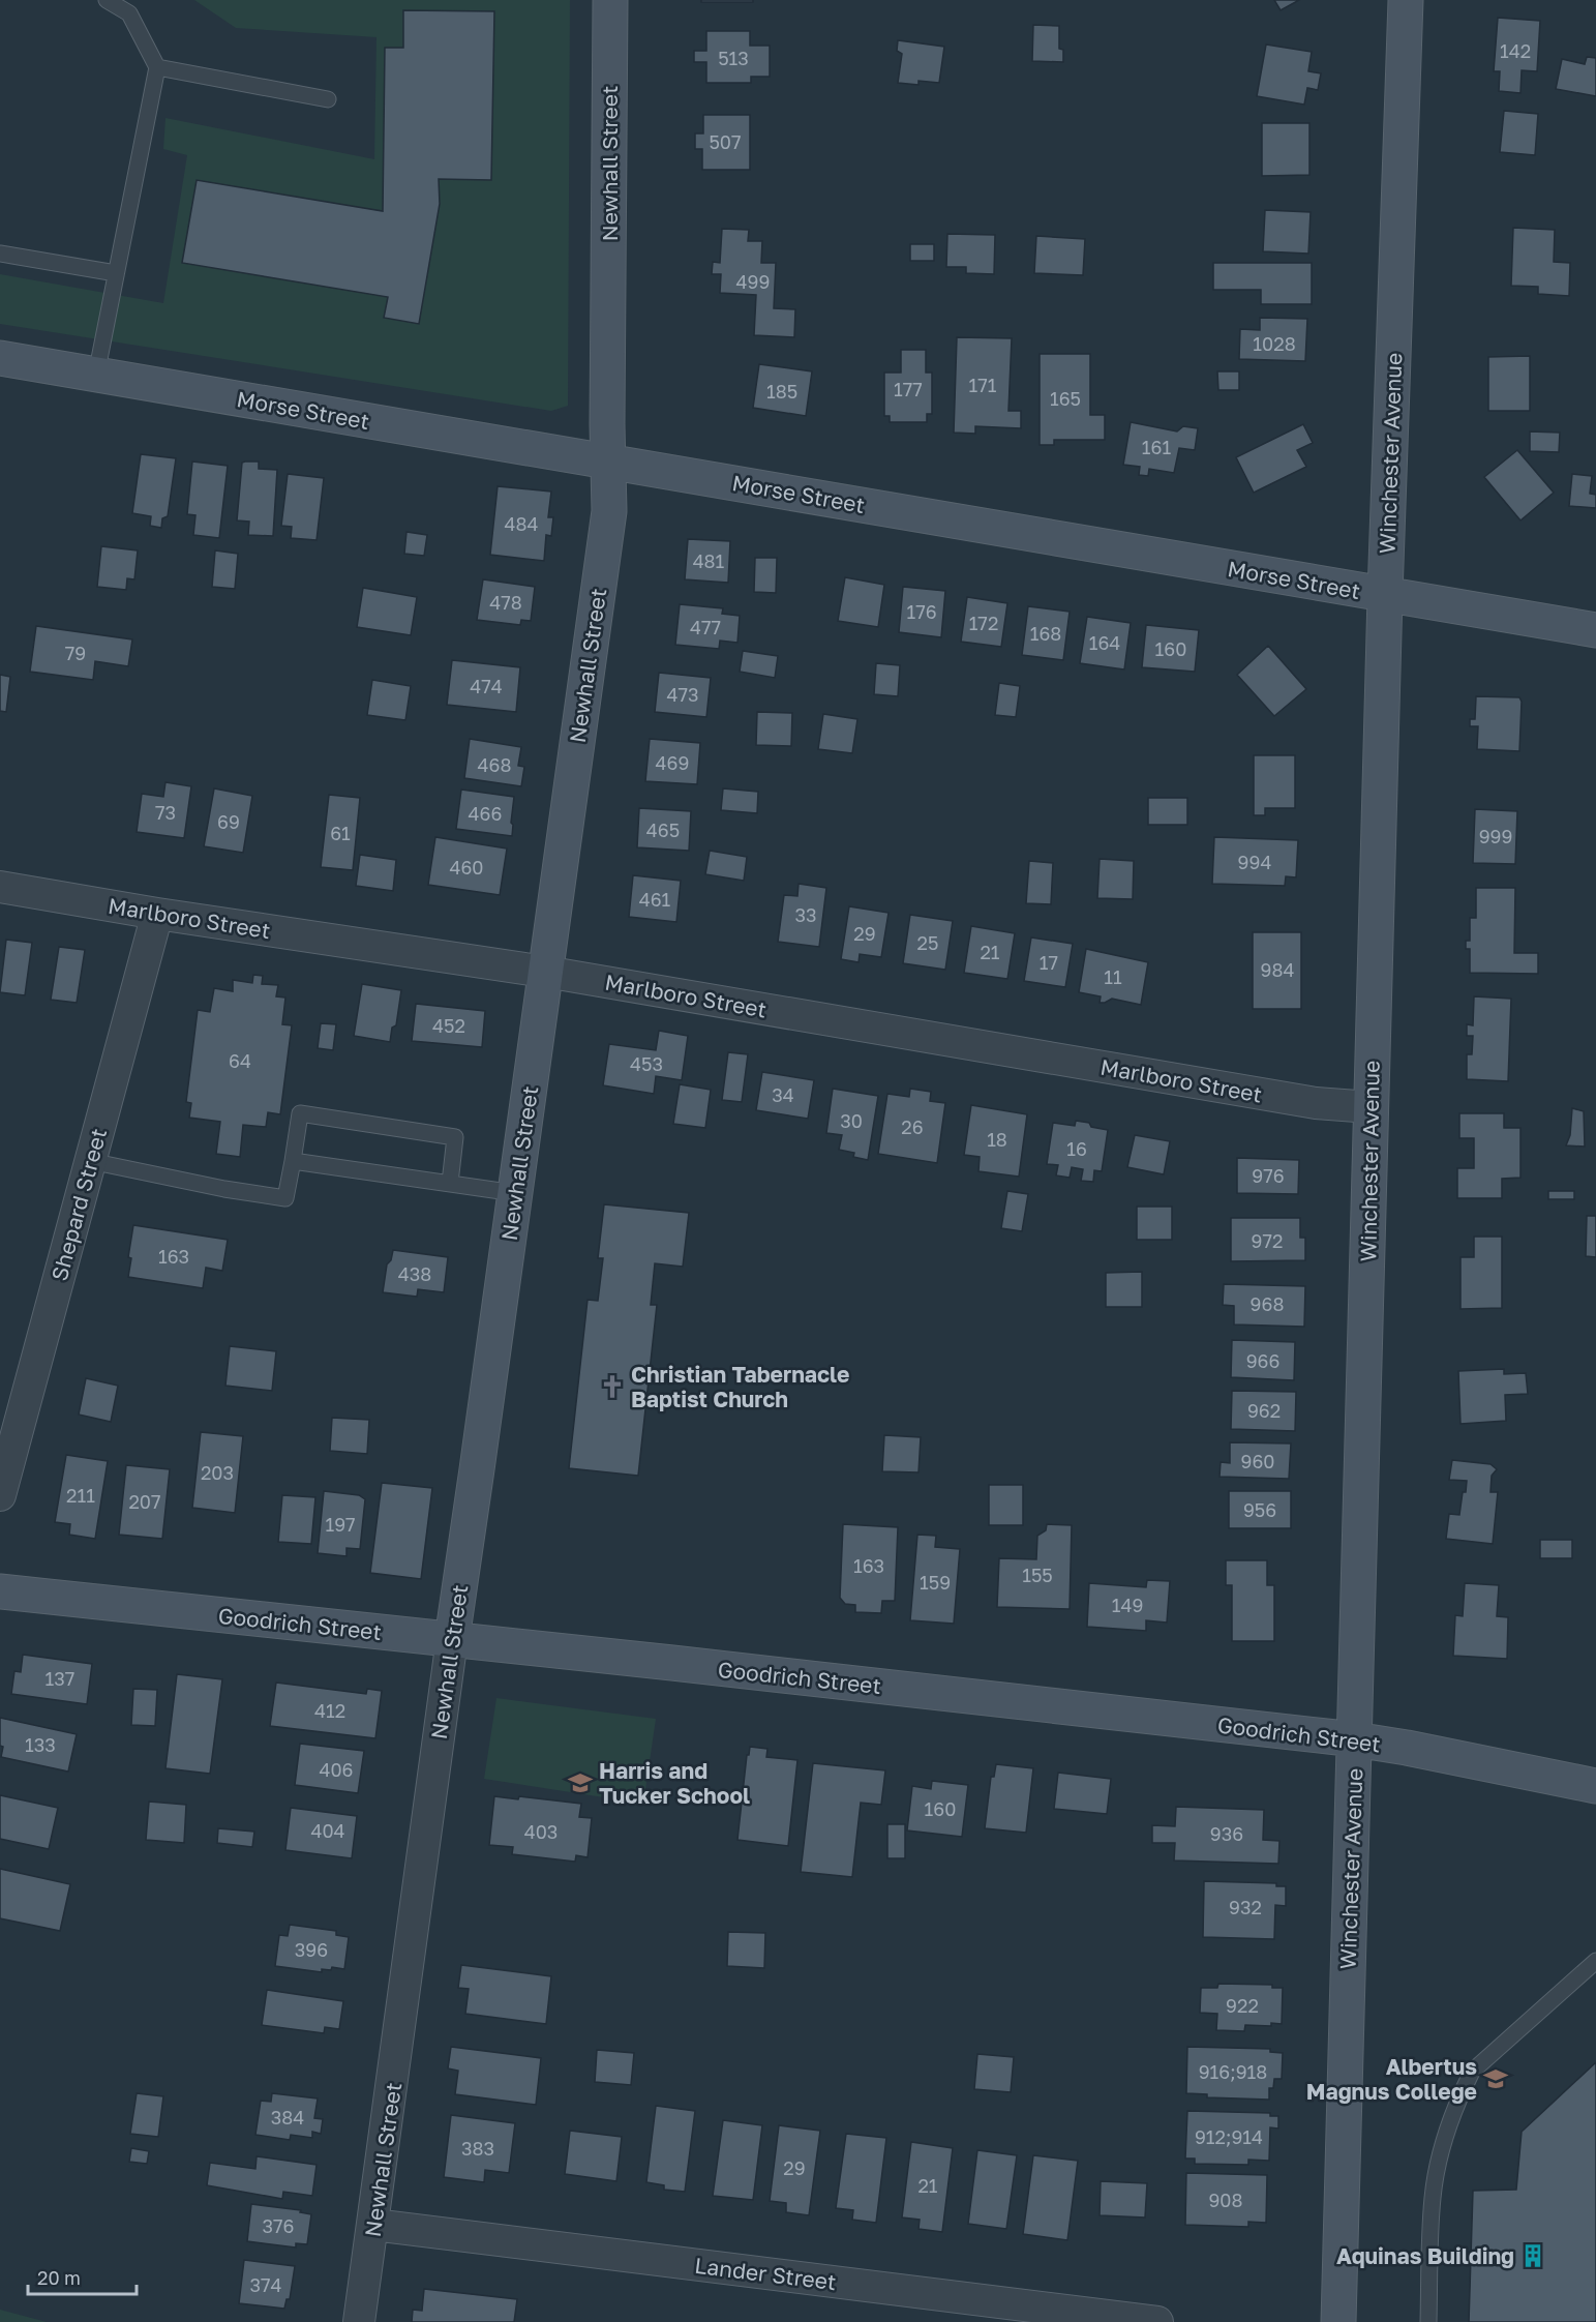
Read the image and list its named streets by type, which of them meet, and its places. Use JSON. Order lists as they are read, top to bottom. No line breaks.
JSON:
{"streets":{"street":["Newhall Street","Morse Street","Winchester Avenue","Marlboro Street","Shepard Street","Goodrich Street","Lander Street"]},"crossings":[["Newhall Street","Morse Street"],["Newhall Street","Marlboro Street"],["Newhall Street","Goodrich Street"],["Newhall Street","Lander Street"],["Morse Street","Winchester Avenue"],["Winchester Avenue","Marlboro Street"],["Winchester Avenue","Goodrich Street"],["Marlboro Street","Shepard Street"]],"places":{"church":["Christian Tabernacle Baptist Church"],"school or university":["Harris and Tucker School","Albertus Magnus College"],"building":["Aquinas Building"]},"house_numbers":["142","513","507","499","1028","171","177","185","165","161","484","481","478","176","172","477","168","164","160","79","474","473","469","468","73","466","69","465","61","999","994","460","461","33","29","25","21","17","984","11","452","64","453","34","30","26","18","16","976","972","163","438","968","966","962","960","203","211","207","956","197","163","155","159","149","137","412","133","406","160","404","403","936","932","396","922","916;918","384","912;914","383","29","21","908","376","374"],"scale_bar":"20 m"}
